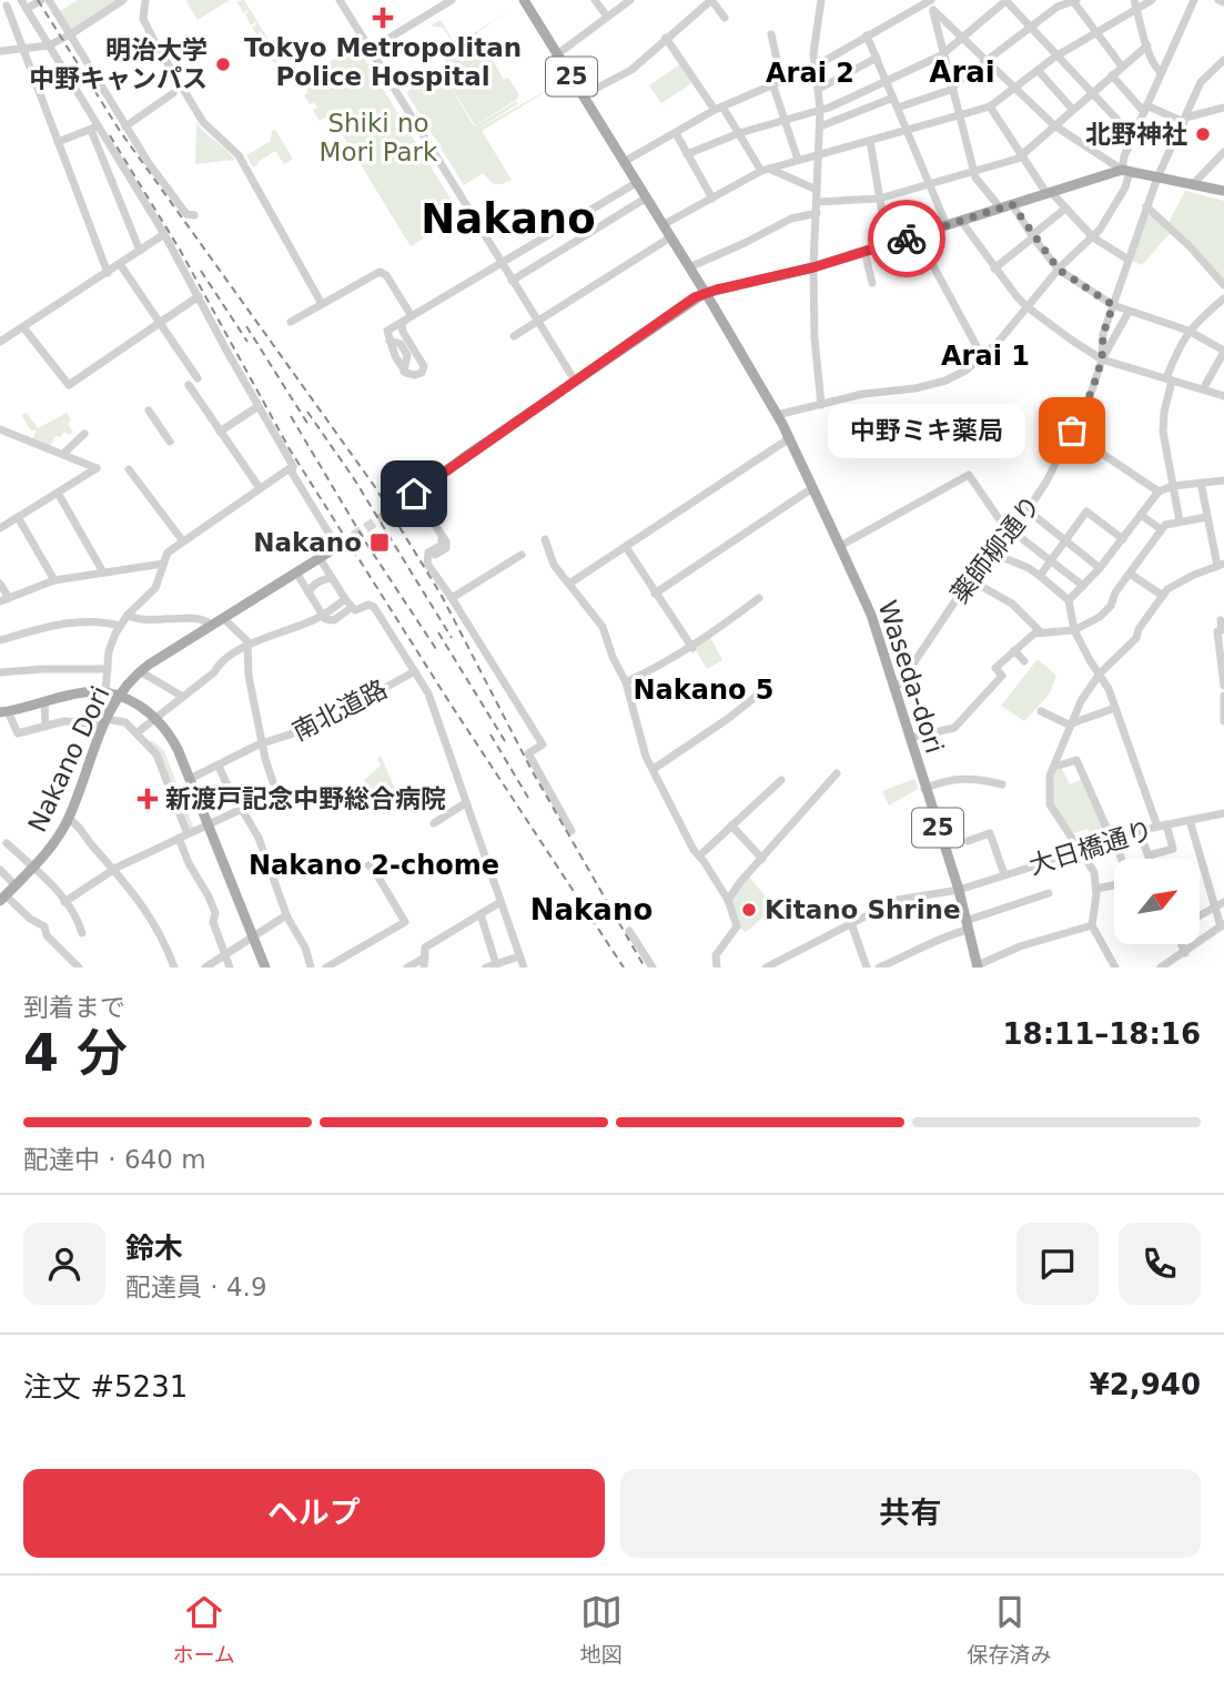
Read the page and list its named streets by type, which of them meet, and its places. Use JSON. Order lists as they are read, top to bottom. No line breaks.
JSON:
{"streets":{"main road":["25","Waseda-dori","Nakano Dori"],"street":["薬師柳通り","南北道路","大日橋通り"]},"crossings":[["25","Waseda-dori"],["薬師柳通り","Waseda-dori"],["Waseda-dori","大日橋通り"]],"districts":["Arai","Arai 2","Nakano","Arai 1","Nakano 5","Nakano 2-chome","Nakano"],"parks":["Shiki no Mori Park"],"places":{"health":["Tokyo Metropolitan Police Hospital","新渡戸記念中野総合病院"],"other":["明治大学 中野キャンパス","北野神社","中野ミキ薬局","Kitano Shrine"],"transit":["Nakano"]},"north":"top right","page":{"bubble":"中野ミキ薬局","heading":["4 分","到着まで","18:11–18:16"],"panel":["鈴木","配達員 · 4.9","注文 #5231","¥2,940"],"bar":"配達中 · 640 m","buttons":["ヘルプ","共有"],"tabs":["ホーム","地図","保存済み"]}}
